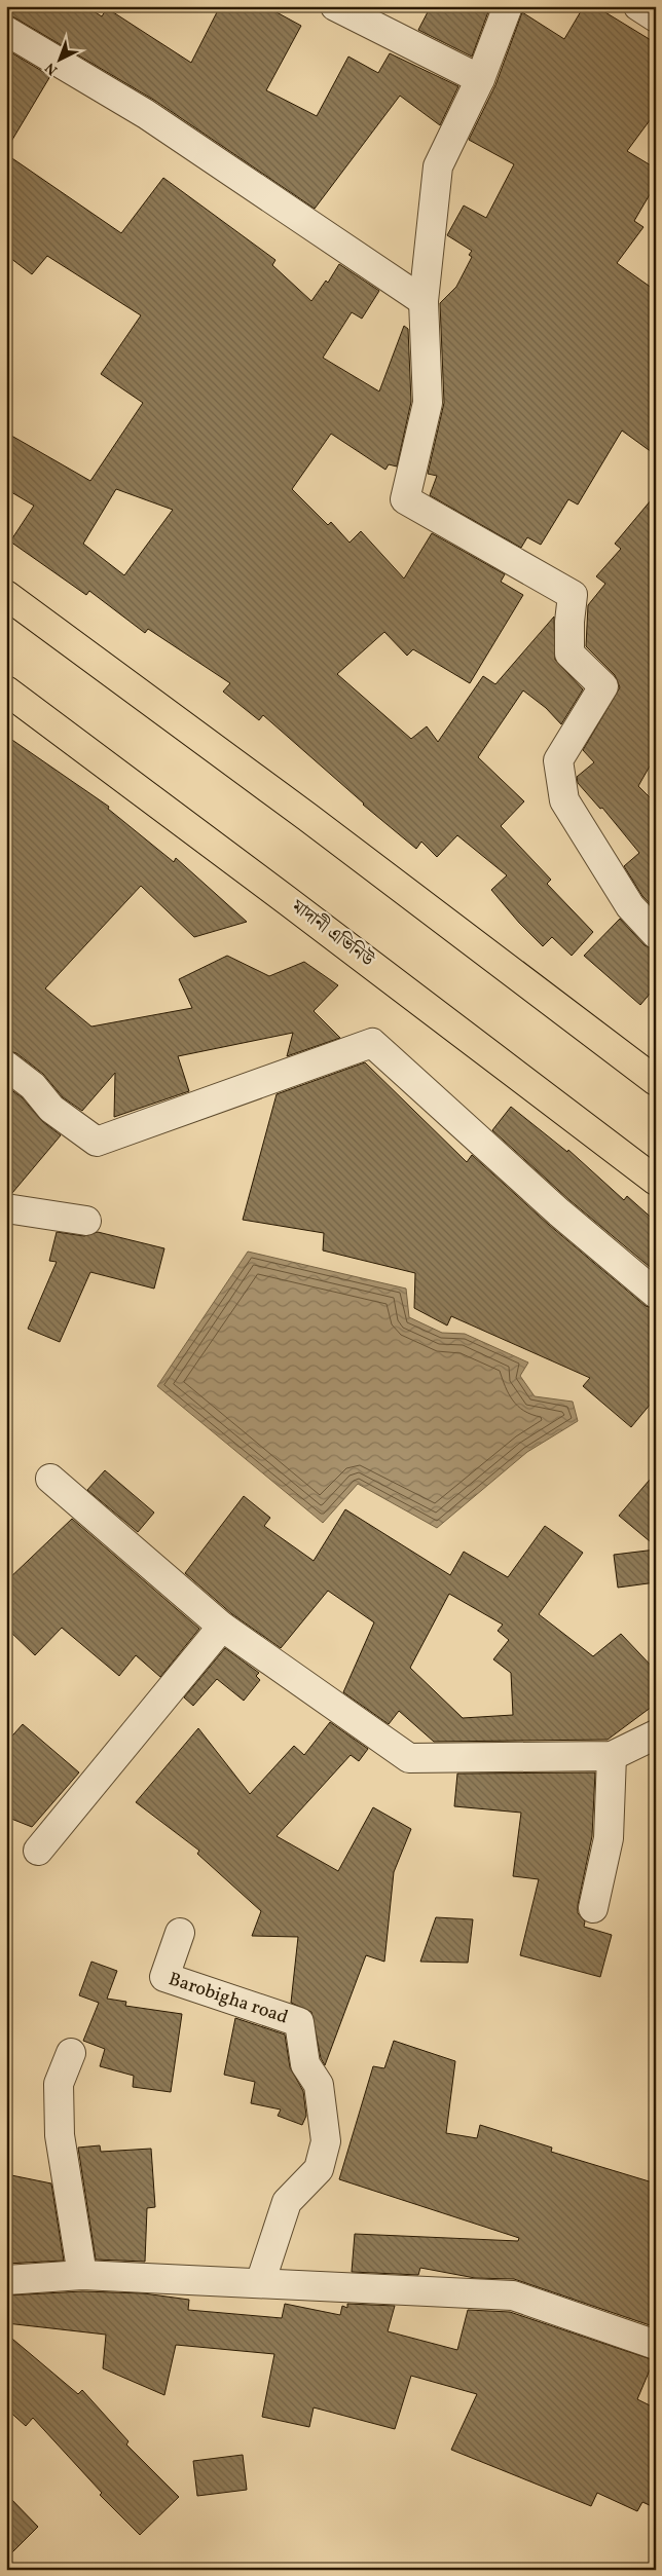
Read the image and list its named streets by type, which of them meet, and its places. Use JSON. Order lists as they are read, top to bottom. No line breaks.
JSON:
{"streets":{"main road":["মাদানী এভিনিউ"],"street":["Barobigha road"]},"north":"bottom left"}
